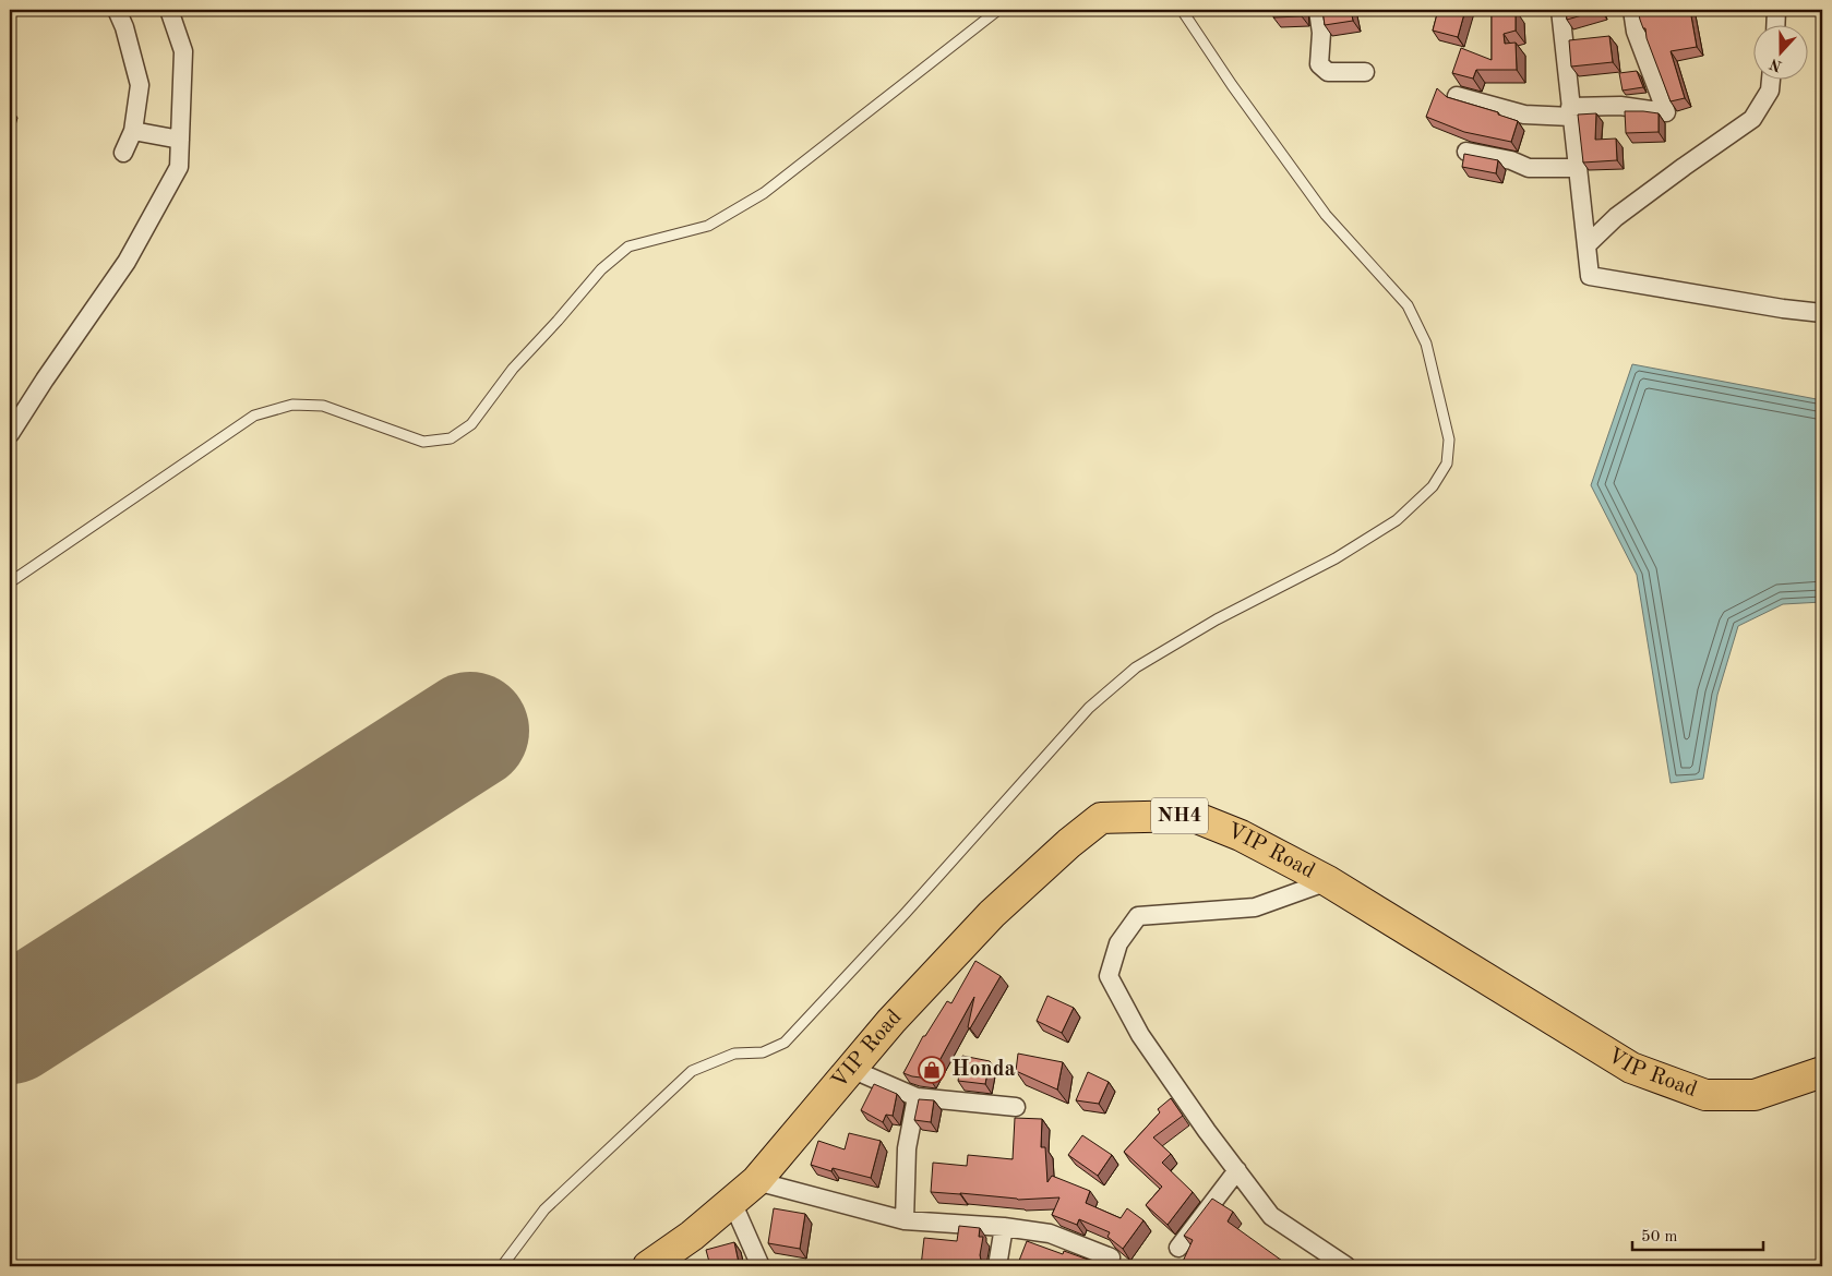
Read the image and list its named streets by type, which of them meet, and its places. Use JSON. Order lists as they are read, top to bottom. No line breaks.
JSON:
{"streets":{"highway":["NH4","VIP Road"]},"places":{"shop":["Honda"]},"scale_bar":"50 m","north":"bottom"}
